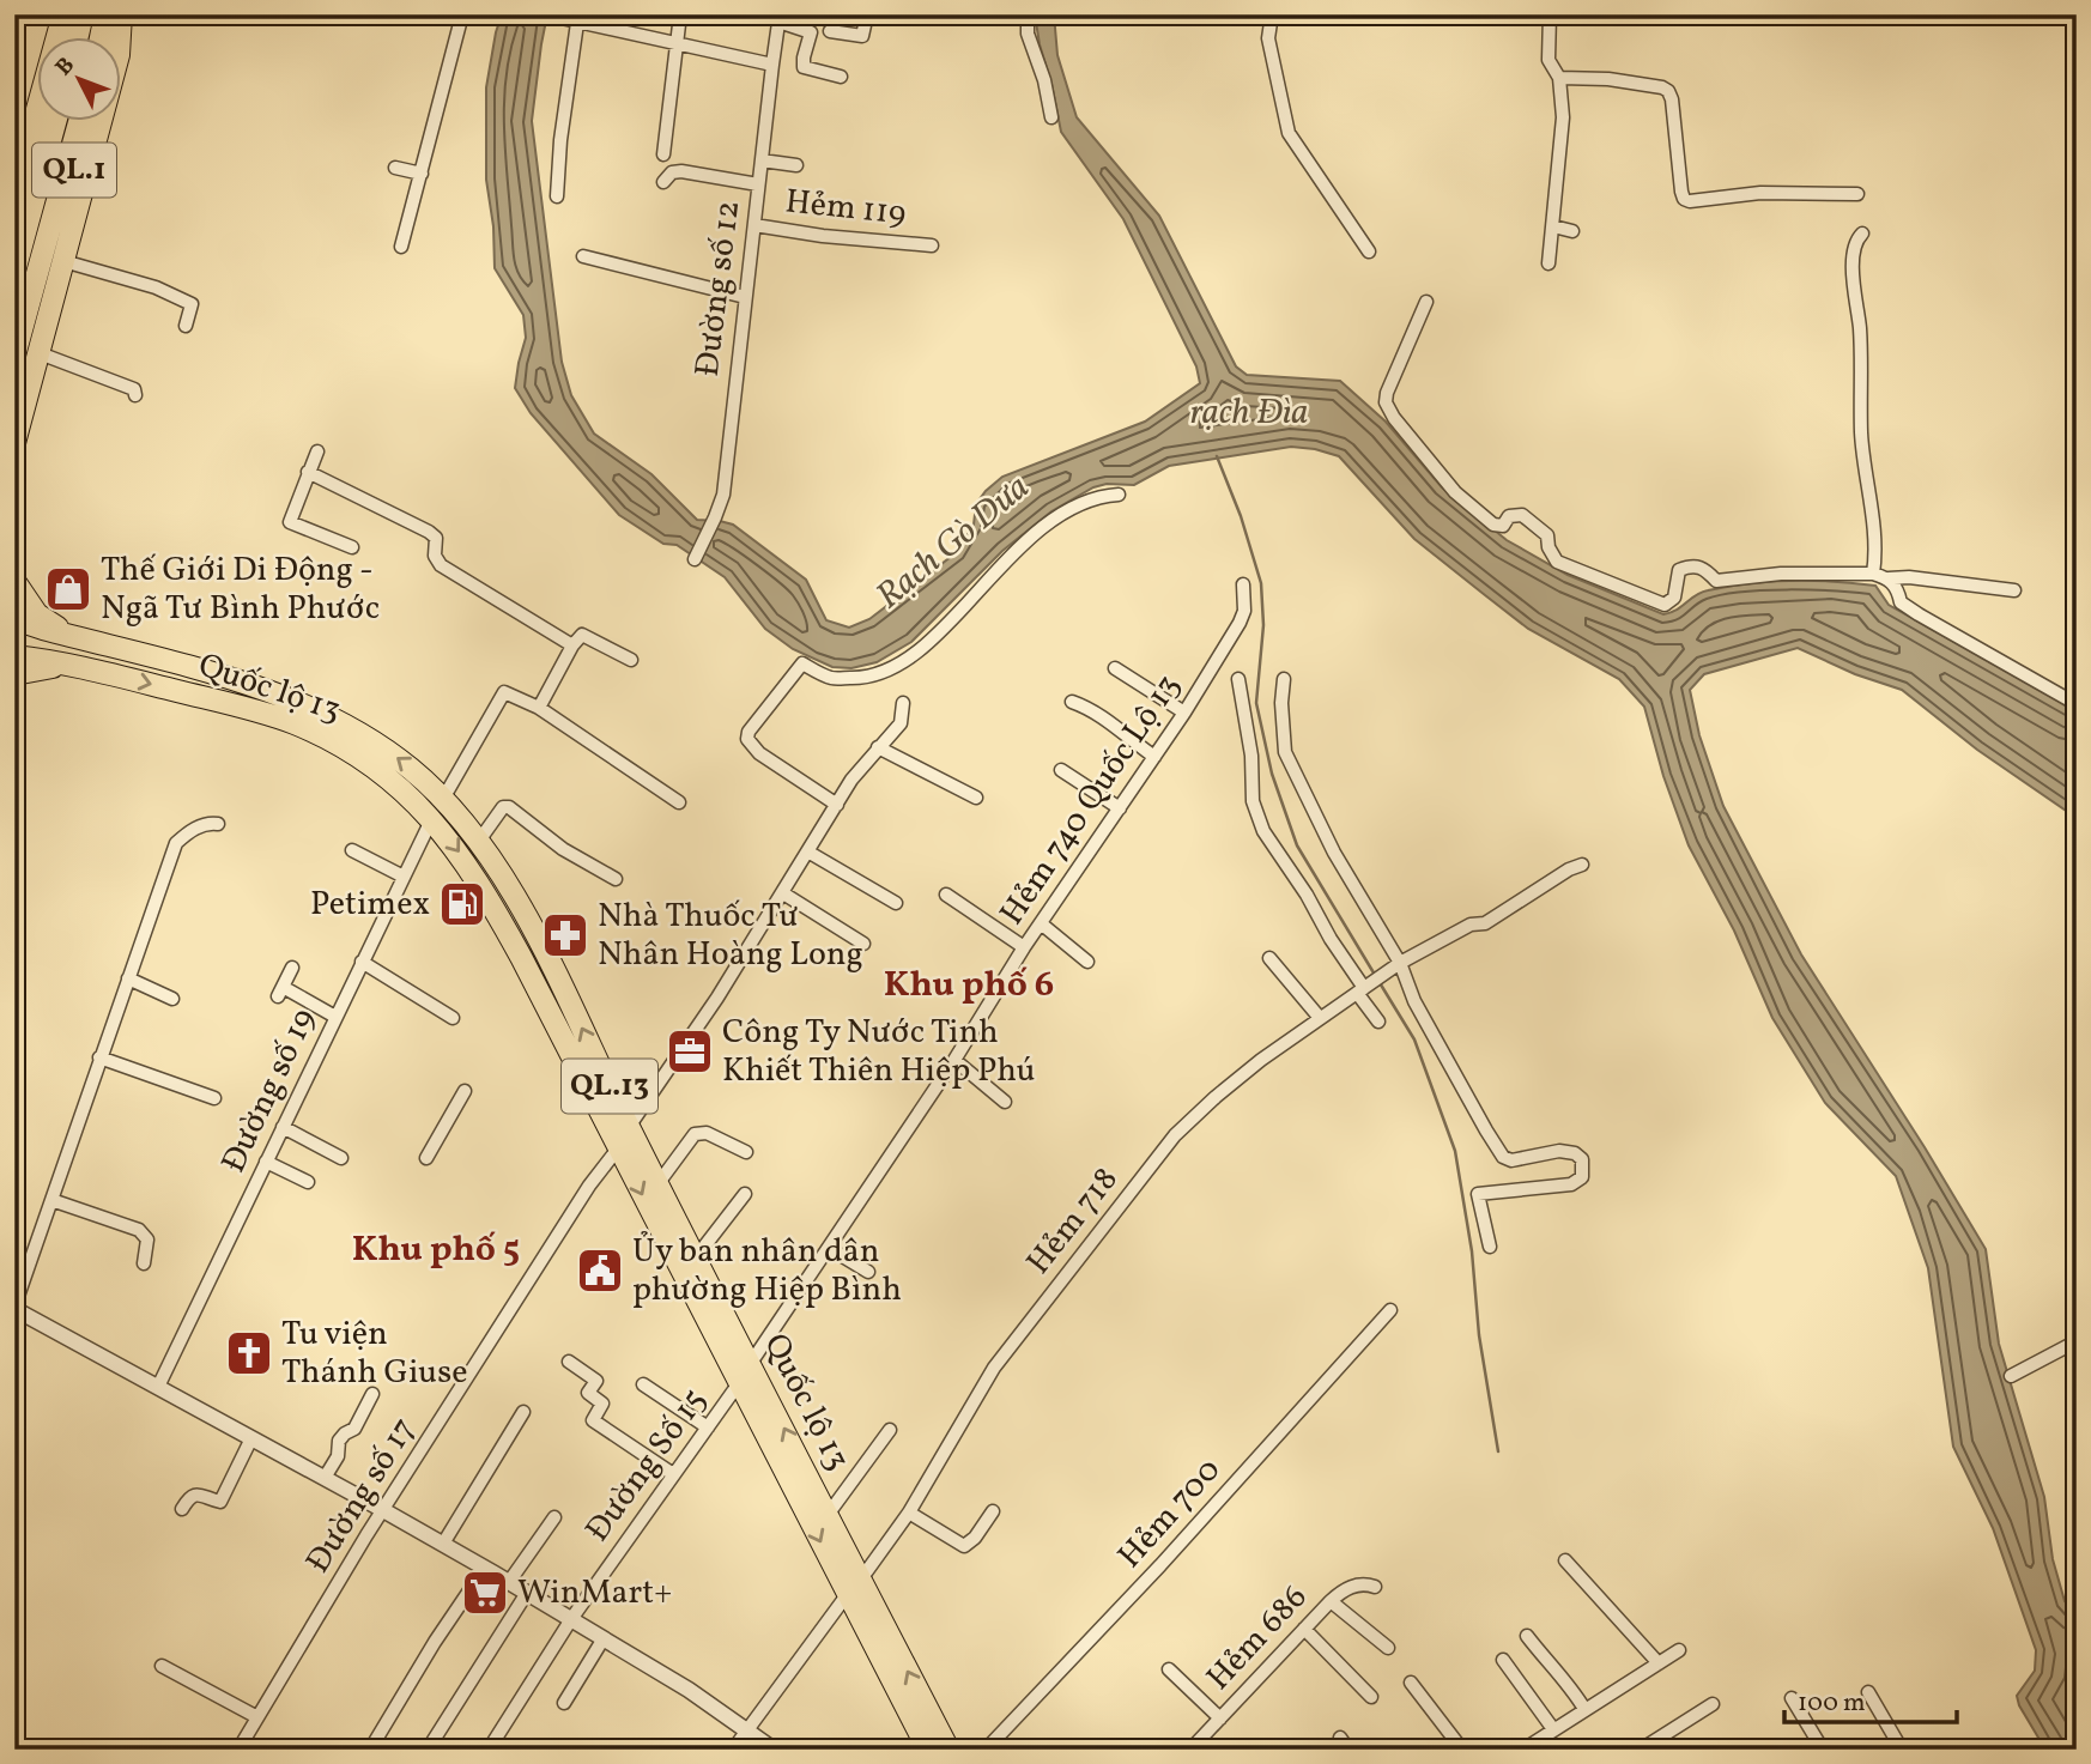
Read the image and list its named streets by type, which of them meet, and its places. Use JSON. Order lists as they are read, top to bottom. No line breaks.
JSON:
{"streets":{"highway":["QL.1","Quốc lộ 13","QL.13"],"street":["Hẻm 119","Đường số 12","Hẻm 740 Quốc Lộ 13","Đường số 19","Hẻm 718","Đường Số 15","Đường số 17","Hẻm 700","Hẻm 686"]},"crossings":[["Hẻm 119","Đường số 12"],["Quốc lộ 13","Hẻm 740 Quốc Lộ 13"],["Quốc lộ 13","Đường số 19"],["Quốc lộ 13","Hẻm 718"],["Quốc lộ 13","Đường Số 15"],["Quốc lộ 13","Đường số 17"]],"districts":["Khu phố 6","Khu phố 5"],"water":["rạch Đìa","Rạch Gò Dưa"],"places":{"shop":["Thế Giới Di Động - Ngã Tư Bình Phước"],"fuel station":["Petimex"],"pharmacy":["Nhà Thuốc Tư Nhân Hoàng Long"],"office":["Công Ty Nước Tinh Khiết Thiên Hiệp Phú"],"public building":["Ủy ban nhân dân phường Hiệp Bình"],"church":["Tu viện Thánh Giuse"],"supermarket":["WinMart+"]},"scale_bar":"100 m","north":"top left"}
